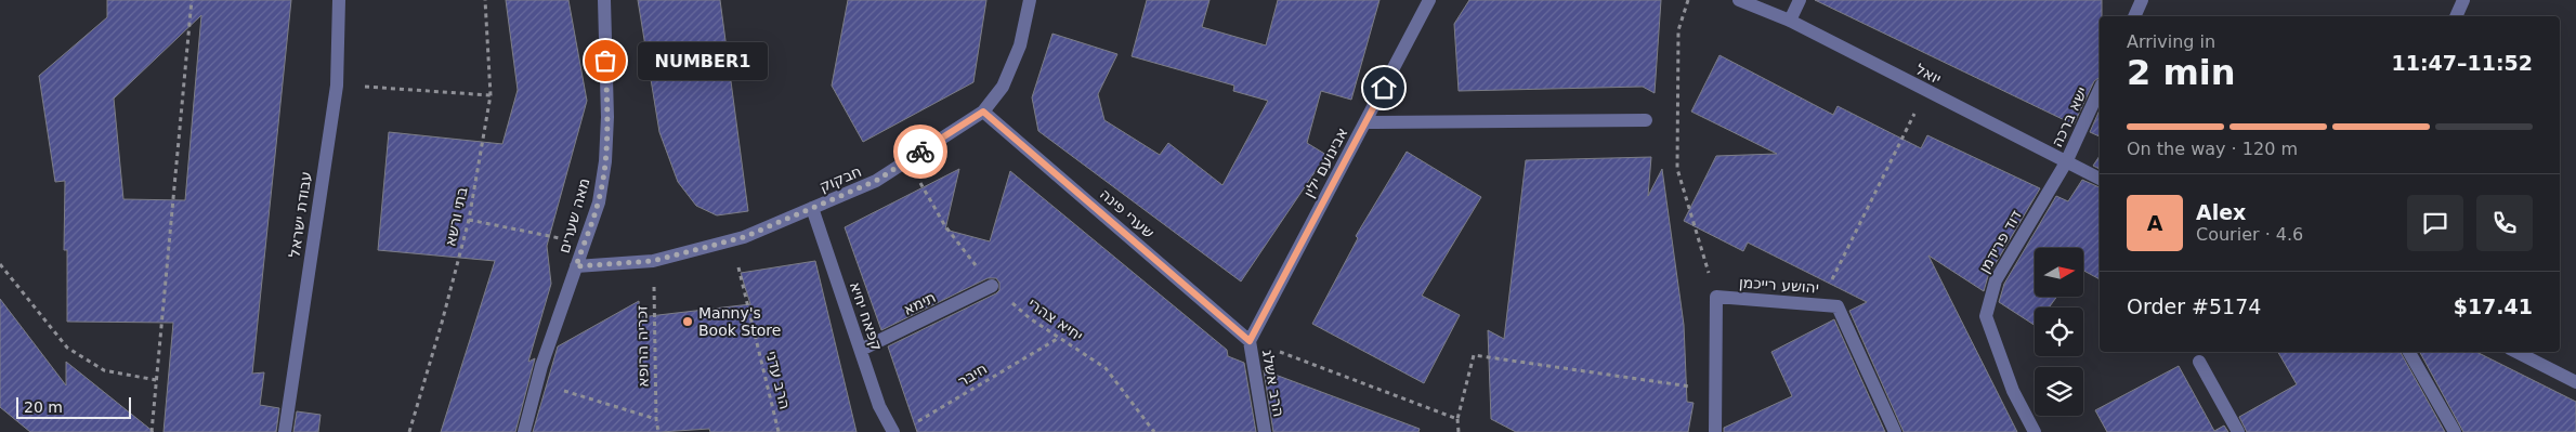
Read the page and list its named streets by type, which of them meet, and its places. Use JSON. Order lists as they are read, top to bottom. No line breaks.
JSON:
{"streets":{"street":["יואל","ישא ברכה","אבינועם ילין","חבקוק","שערי פינה","עבודת ישראל","מאה שערים","דוד פרידמן","יהושע רייכמן","תימא","קפאח יחיא","הרב אשלג"],"path":["בתי ורשא","יחיא צהרי","זכריה הרופא","חיבר","הרב עדני"]},"crossings":[["יואל","ישא ברכה"],["יואל","דוד פרידמן"],["ישא ברכה","דוד פרידמן"],["אבינועם ילין","שערי פינה"],["אבינועם ילין","הרב אשלג"],["חבקוק","שערי פינה"],["חבקוק","מאה שערים"],["חבקוק","קפאח יחיא"],["חבקוק","יחיא צהרי"],["חבקוק","זכריה הרופא"],["חבקוק","הרב עדני"],["שערי פינה","הרב אשלג"],["תימא","קפאח יחיא"],["תימא","יחיא צהרי"],["יחיא צהרי","חיבר"]],"places":["NUMBER1","Manny's Book Store"],"scale_bar":"20 m","north":"right","page":{"heading":["2 min","Arriving in","11:47–11:52"],"panel":["Alex","Courier · 4.6","Order #5174","$17.41"],"bubble":"NUMBER1","bar":"On the way · 120 m","round":"A","scale":"20 m"}}
